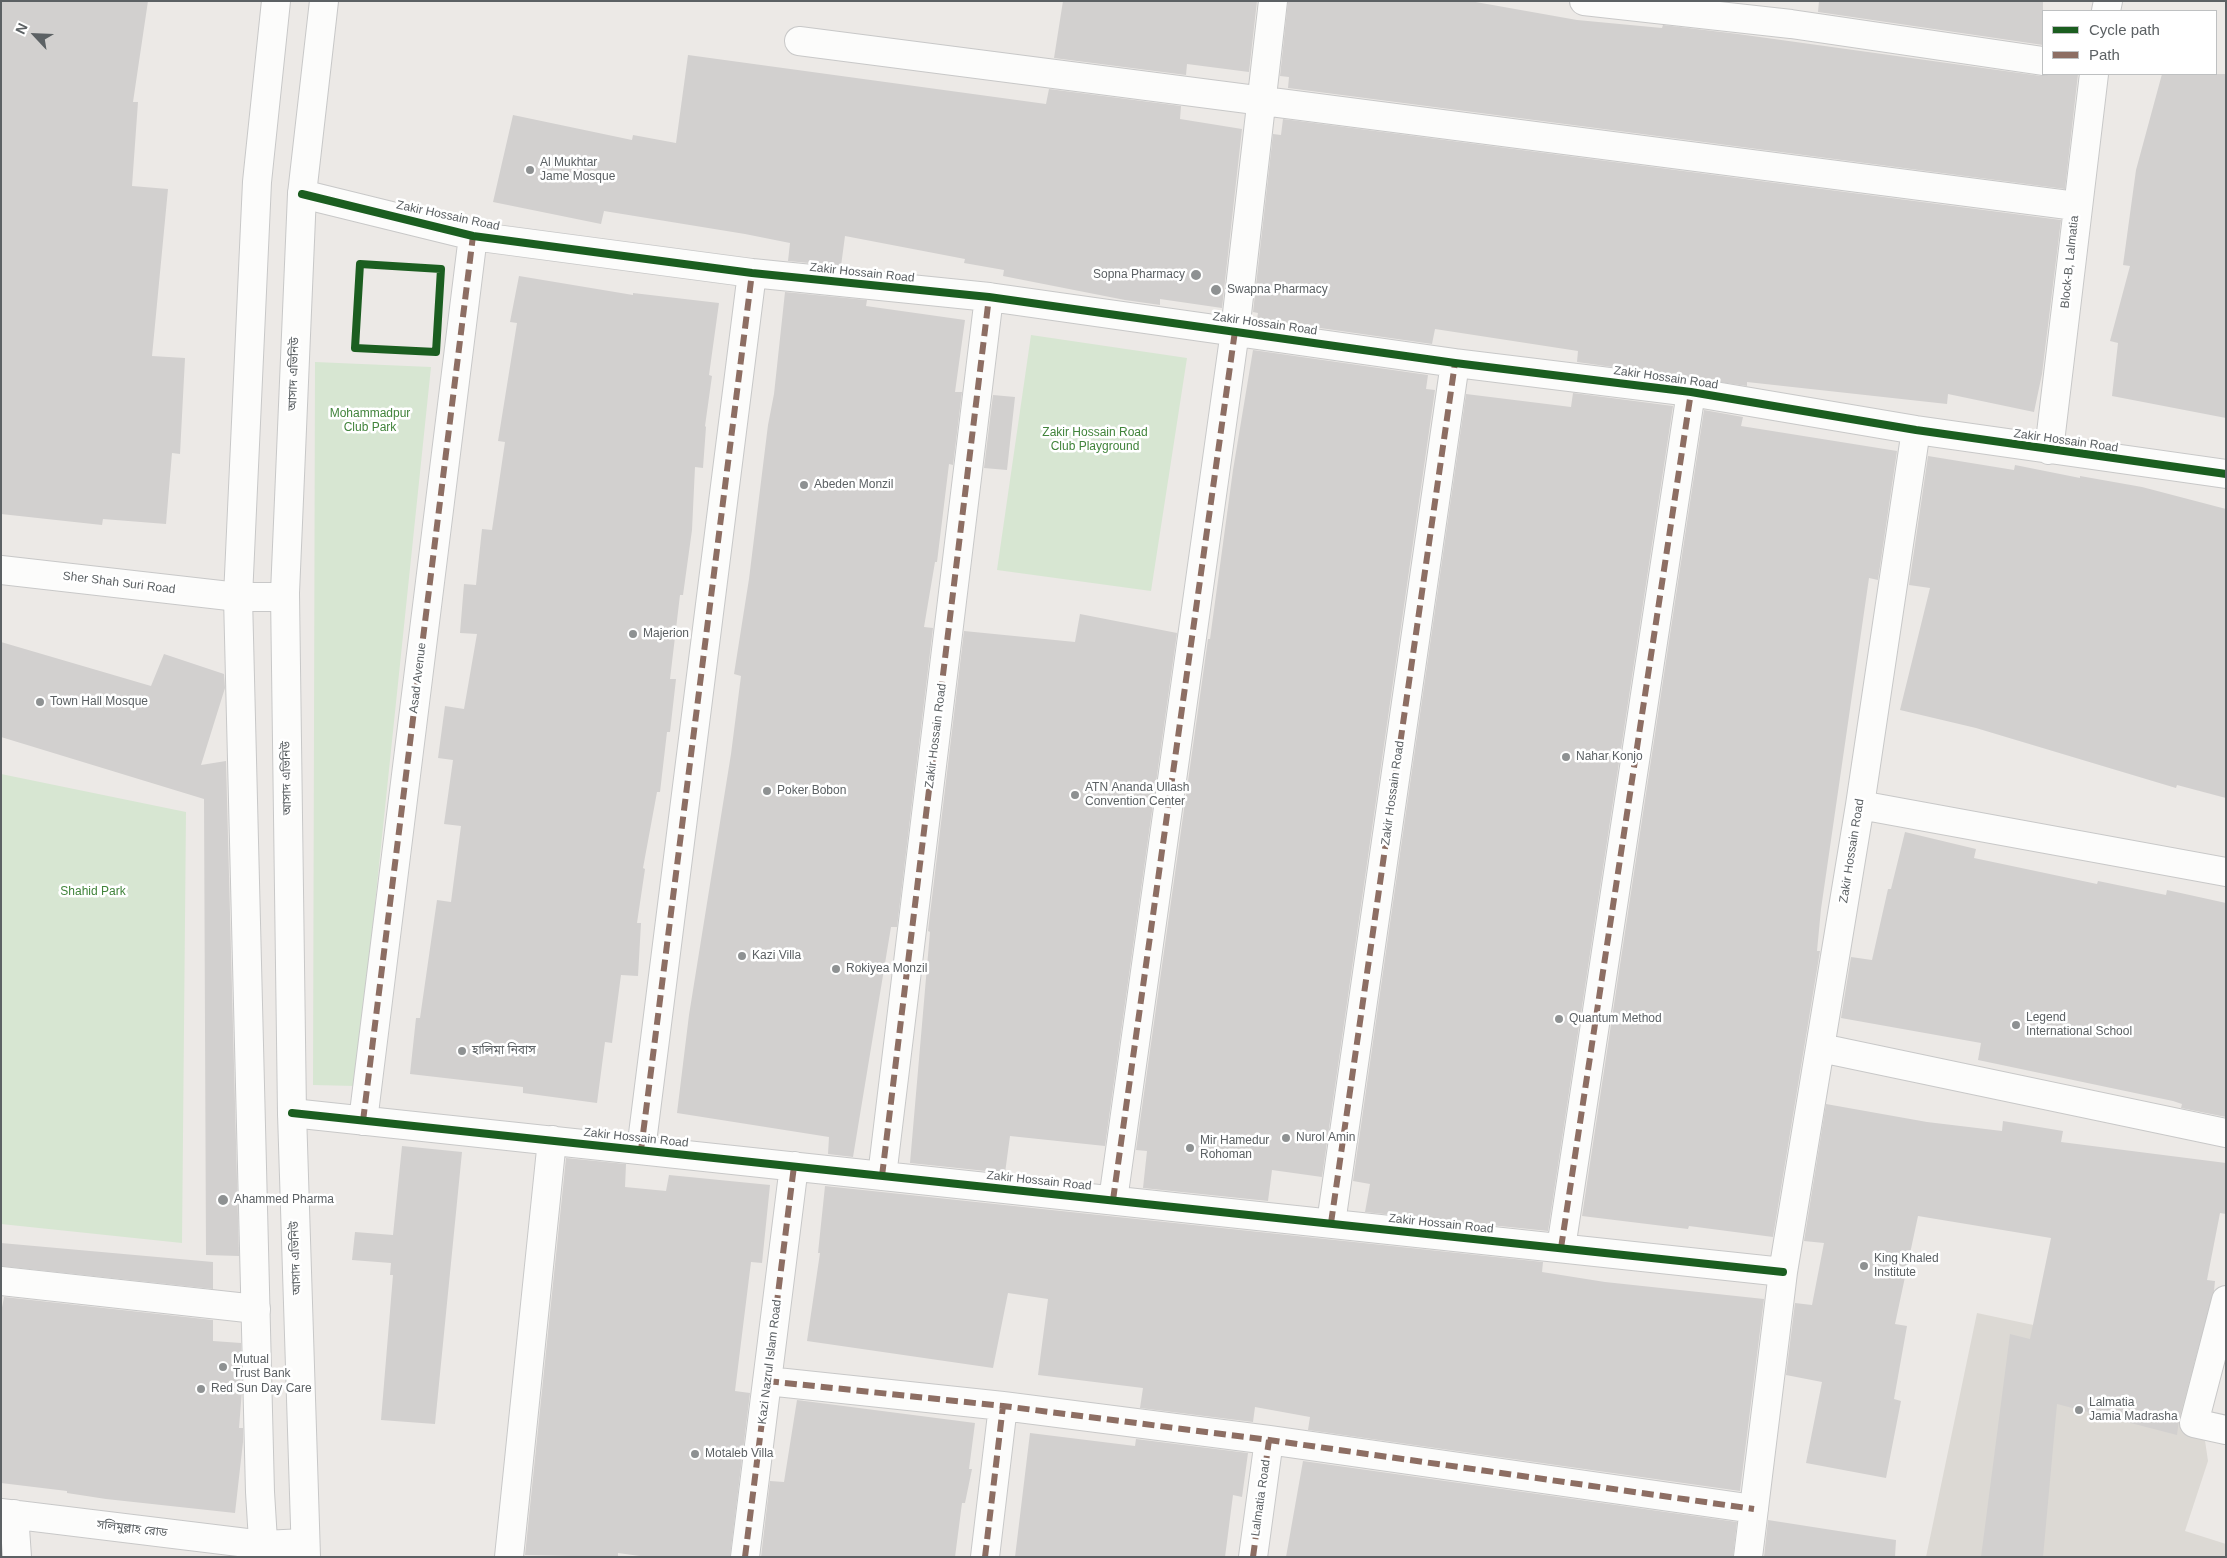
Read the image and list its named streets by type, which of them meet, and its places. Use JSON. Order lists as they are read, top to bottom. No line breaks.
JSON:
{"streets":{"street":["Zakir Hossain Road","Block-B, Lalmatia","আসাদ এভিনিউ","Sher Shah Suri Road","Asad Avenue","Kazi Nazrul Islam Road","Lalmatia Road","সলিমুল্লাহ রোড"]},"crossings":[["Zakir Hossain Road","Block-B, Lalmatia"],["Zakir Hossain Road","আসাদ এভিনিউ"],["Zakir Hossain Road","Asad Avenue"],["Zakir Hossain Road","Kazi Nazrul Islam Road"],["আসাদ এভিনিউ","Sher Shah Suri Road"],["আসাদ এভিনিউ","সলিমুল্লাহ রোড"]],"parks":["Mohammadpur Club Park","Zakir Hossain Road Club Playground","Shahid Park"],"places":["Al Mukhtar Jame Mosque","Sopna Pharmacy","Swapna Pharmacy","Abeden Monzil","Majerion","Town Hall Mosque","Nahar Konjo","Poker Bobon","ATN Ananda Ullash Convention Center","Kazi Villa","Rokiyea Monzil","Quantum Method","Legend International School","হালিমা নিবাস","Nurol Amin","Mir Hamedur Rohoman","Ahammed Pharma","King Khaled Institute","Mutual Trust Bank","Red Sun Day Care","Lalmatia Jamia Madrasha","Motaleb Villa"],"legend":["Cycle path","Path"],"north":"top left"}
